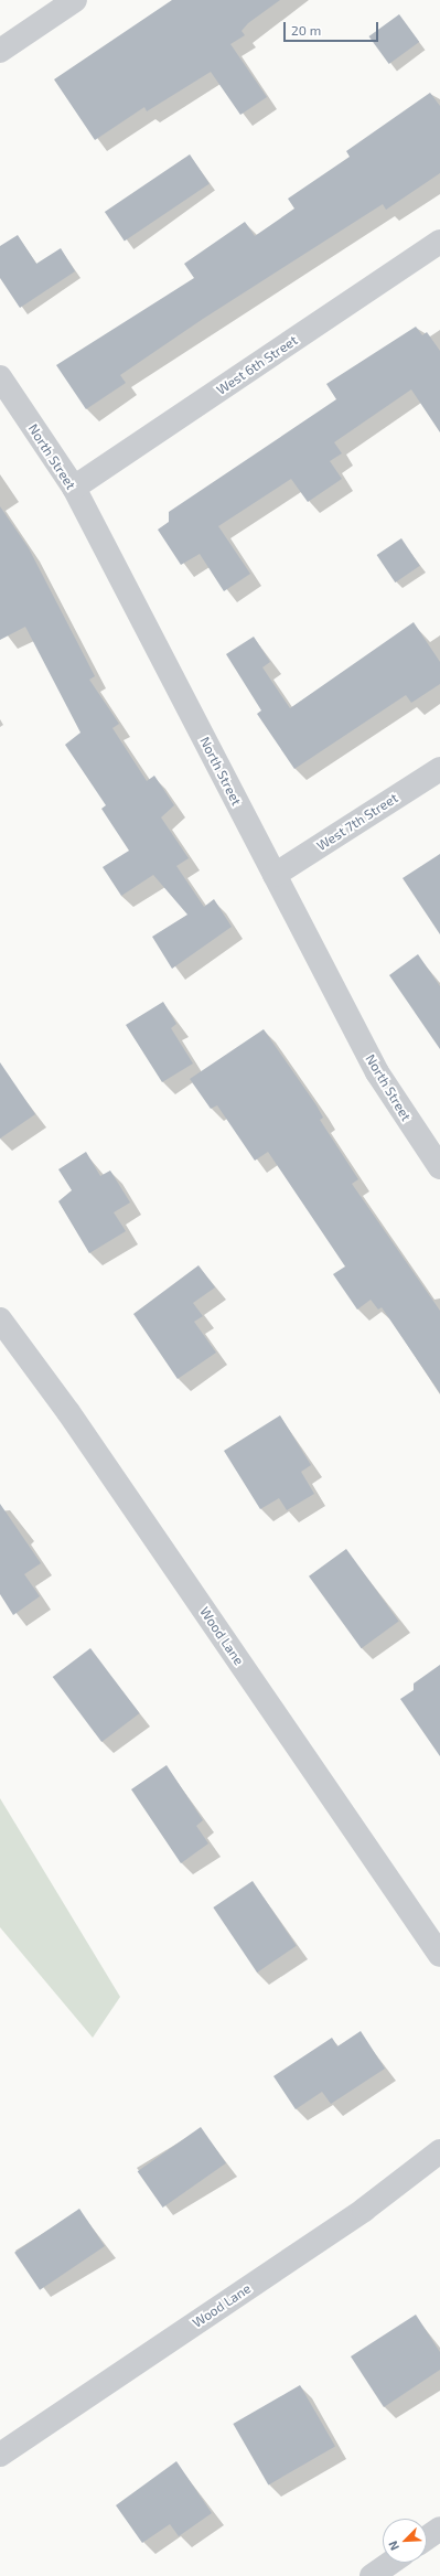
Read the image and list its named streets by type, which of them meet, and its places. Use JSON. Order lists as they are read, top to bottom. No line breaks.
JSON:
{"streets":{"street":["West 6th Street","North Street","West 7th Street","Wood Lane"]},"crossings":[["West 6th Street","North Street"],["North Street","West 7th Street"]],"scale_bar":"20 m","north":"bottom left"}
